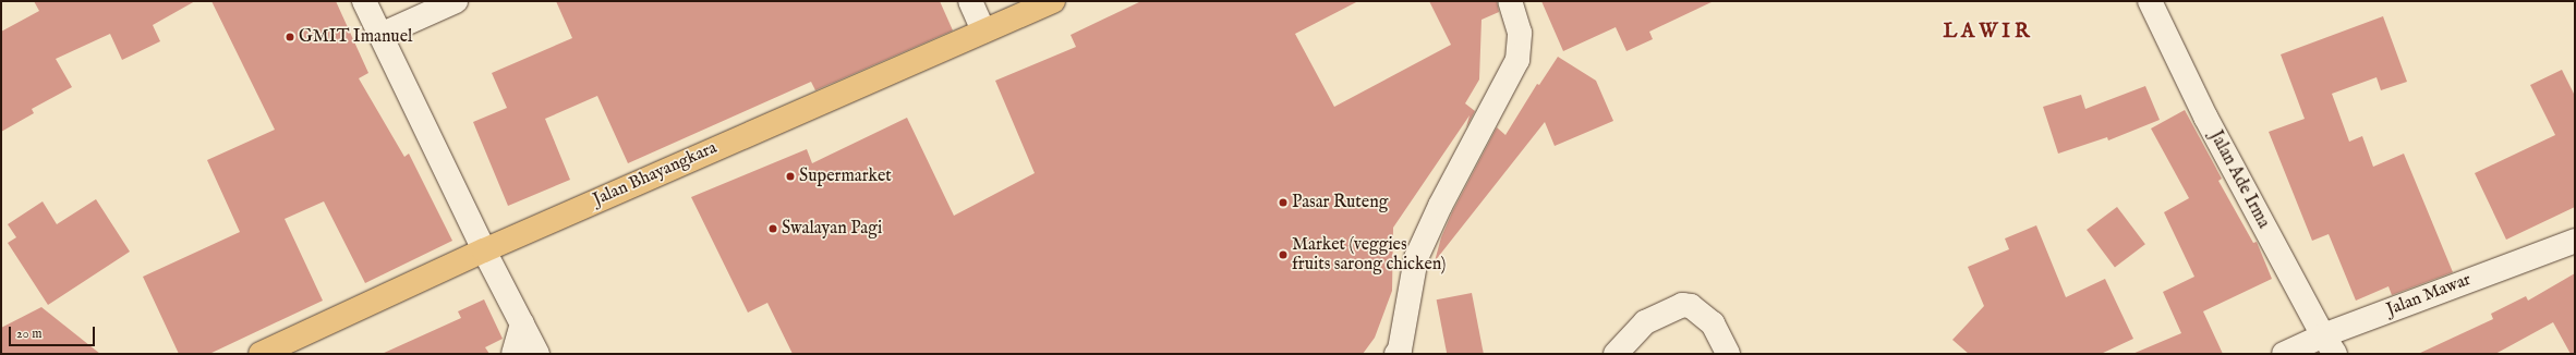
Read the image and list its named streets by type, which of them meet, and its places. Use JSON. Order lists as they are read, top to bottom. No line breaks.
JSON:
{"streets":{"main road":["Jalan Bhayangkara"],"street":["Jalan Ade Irma","Jalan Mawar"]},"crossings":[["Jalan Ade Irma","Jalan Mawar"]],"districts":["L A W I R"],"places":["GMIT Imanuel","Supermarket","Pasar Ruteng","Swalayan Pagi","Market (veggies fruits sarong chicken)"],"scale_bar":"20 m"}
